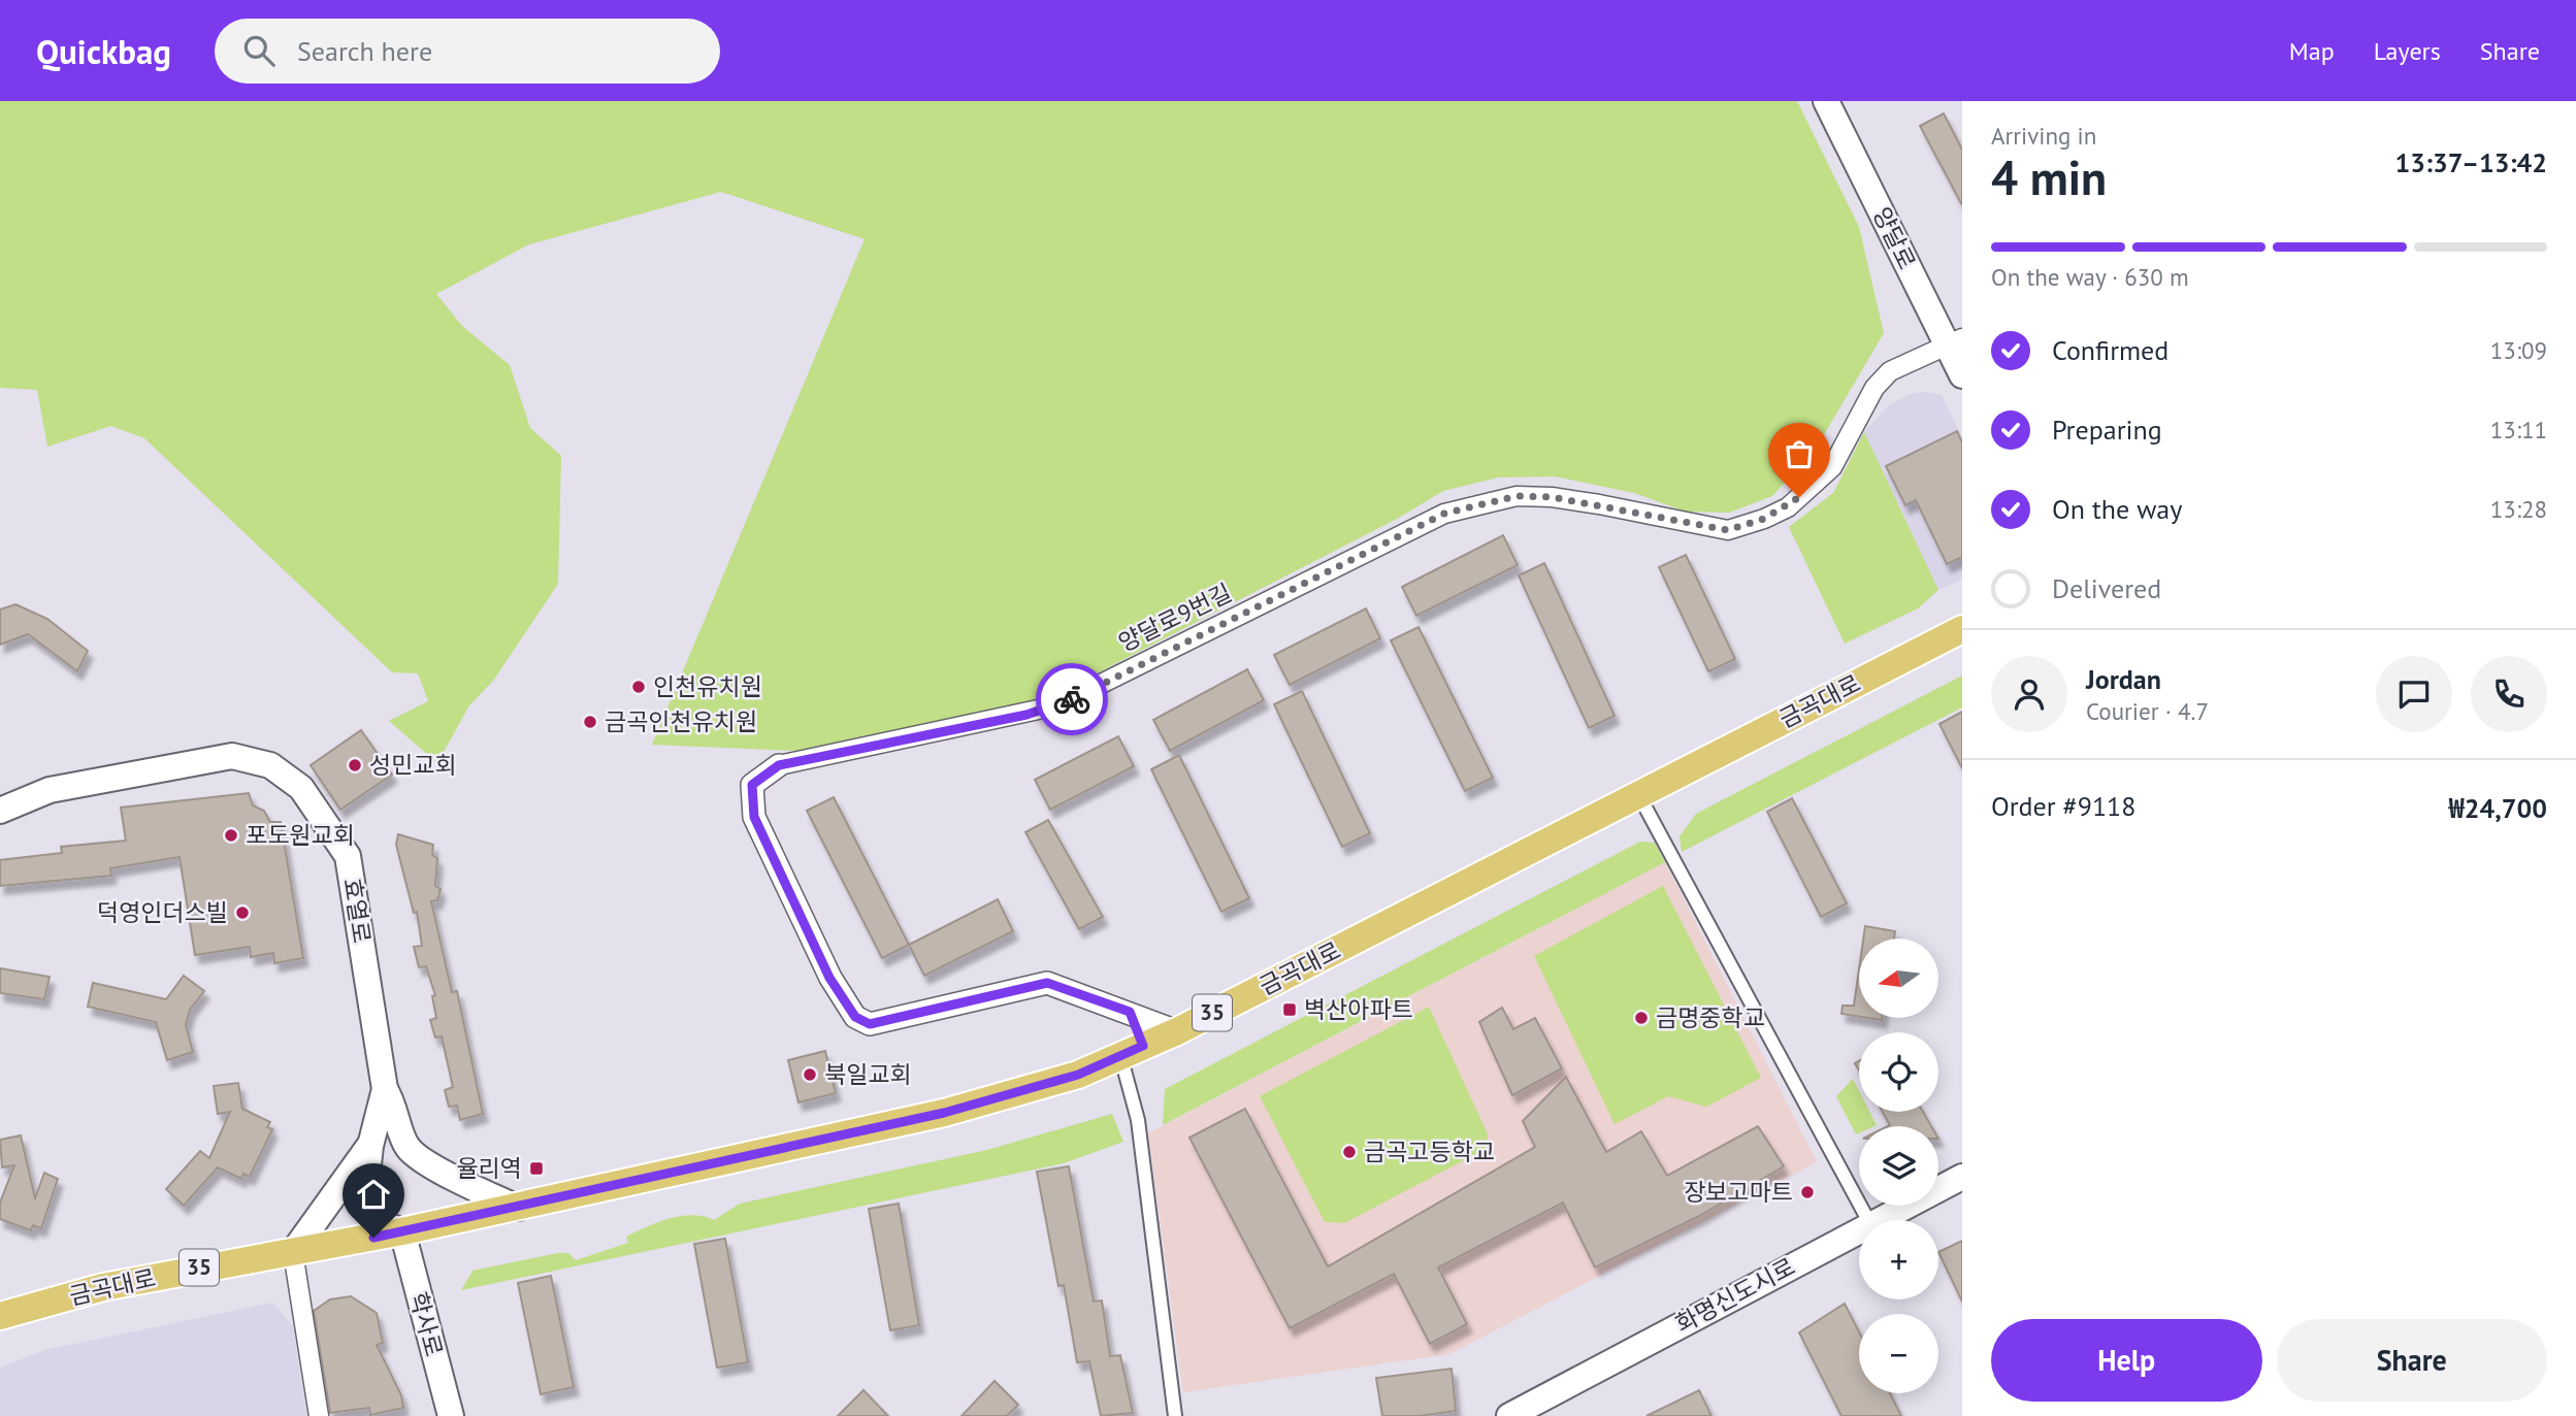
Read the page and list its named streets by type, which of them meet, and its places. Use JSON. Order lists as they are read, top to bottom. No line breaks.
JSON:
{"streets":{"main road":["양달로","금곡대로","효열로","35","화명신도시로","학사로"],"street":["양달로9번길"]},"crossings":[["양달로","양달로9번길"],["양달로9번길","금곡대로"],["금곡대로","학사로"]],"places":{"other":["인천유치원","금곡인천유치원","성민교회","포도원교회","덕영인더스빌","금명중학교","북일교회","금곡고등학교","장보고마트"],"transit":["벽산아파트","율리역"]},"north":"left","page":{"header":"Quickbag","search":"Search here","nav":["Map","Layers","Share"],"heading":["4 min","Arriving in","13:37–13:42"],"panel":["Jordan","Courier · 4.7","Order #9118","₩24,700"],"bar":"On the way · 630 m","list":[["Confirmed","13:09"],["Preparing","13:11"],["On the way","13:28"],"Delivered"],"map_buttons":["+","−"],"buttons":["Help","Share"]}}
